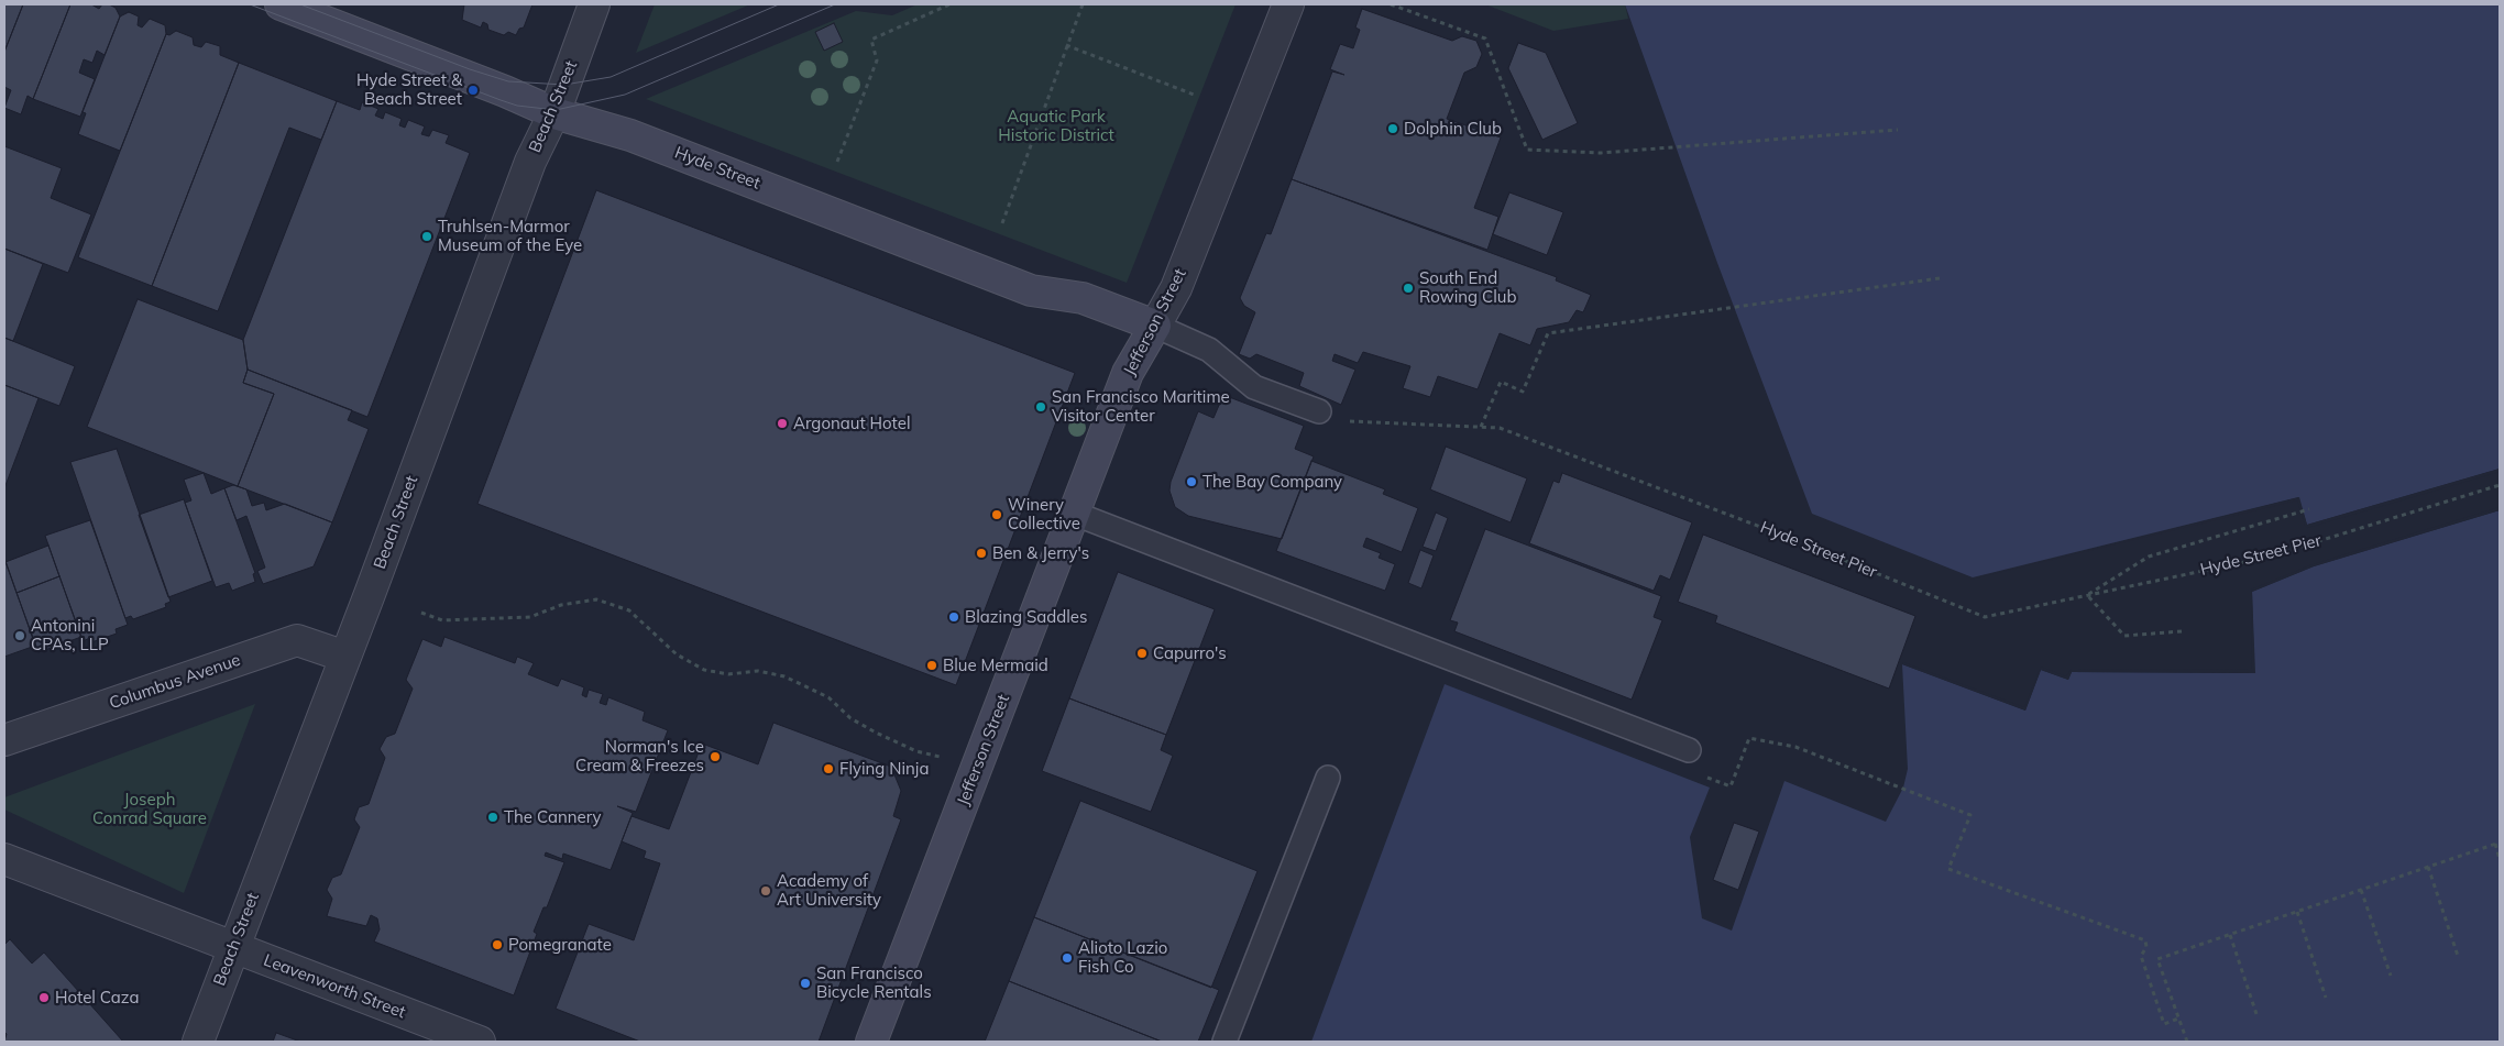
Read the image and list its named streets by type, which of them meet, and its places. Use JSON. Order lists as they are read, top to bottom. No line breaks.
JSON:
{"streets":{"street":["Beach Street","Hyde Street","Jefferson Street","Columbus Avenue","Leavenworth Street"],"path":["Hyde Street Pier"]},"crossings":[["Beach Street","Hyde Street"],["Beach Street","Columbus Avenue"],["Beach Street","Leavenworth Street"],["Hyde Street","Jefferson Street"]],"parks":["Aquatic Park Historic District","Joseph Conrad Square"],"places":["Hyde Street & Beach Street","Dolphin Club","Truhlsen-Marmor Museum of the Eye","South End Rowing Club","San Francisco Maritime Visitor Center","Argonaut Hotel","The Bay Company","Winery Collective","Ben & Jerry's","Blazing Saddles","Antonini CPAs, LLP","Capurro's","Blue Mermaid","Norman's Ice Cream & Freezes","Flying Ninja","The Cannery","Academy of Art University","Pomegranate","Alioto Lazio Fish Co","San Francisco Bicycle Rentals","Hotel Caza"]}
